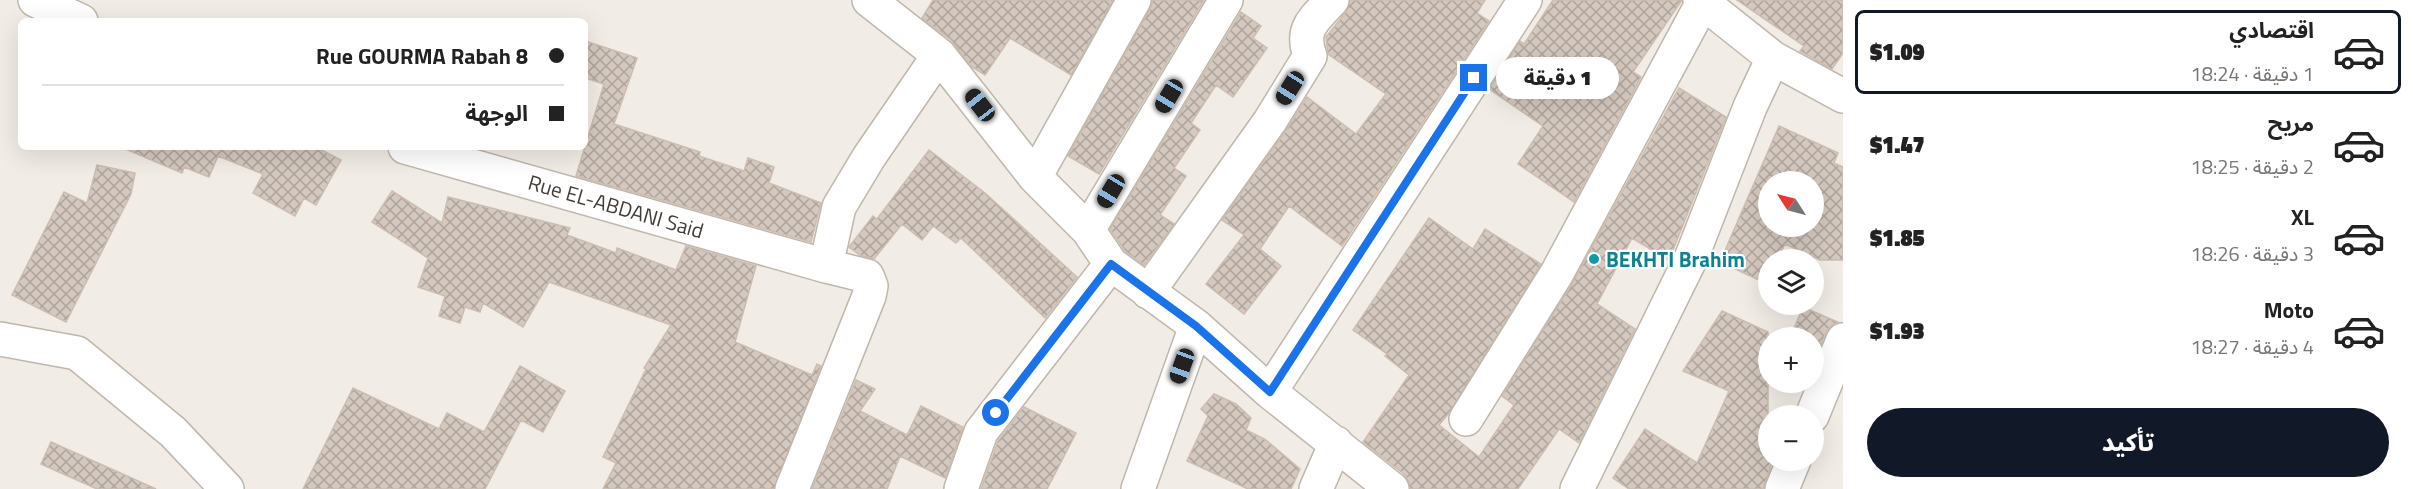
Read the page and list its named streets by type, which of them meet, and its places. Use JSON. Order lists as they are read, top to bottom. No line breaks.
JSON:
{"streets":{"street":["Rue EL-ABDANI Said"]},"places":["BEKHTI Brahim"],"north":"top left","page":{"list":[{"name":"اقتصادي","note":"1 دقيقة · 18:24","value":"$1.09"},{"name":"مريح","note":"2 دقيقة · 18:25","value":"$1.47"},{"name":"XL","note":"3 دقيقة · 18:26","value":"$1.85"},{"name":"Moto","note":"4 دقيقة · 18:27","value":"$1.93"}],"banner":["8 Rue GOURMA Rabah","الوجهة"],"bubble":"1 دقيقة","map_buttons":["+","−"],"buttons":"تأكيد"}}
